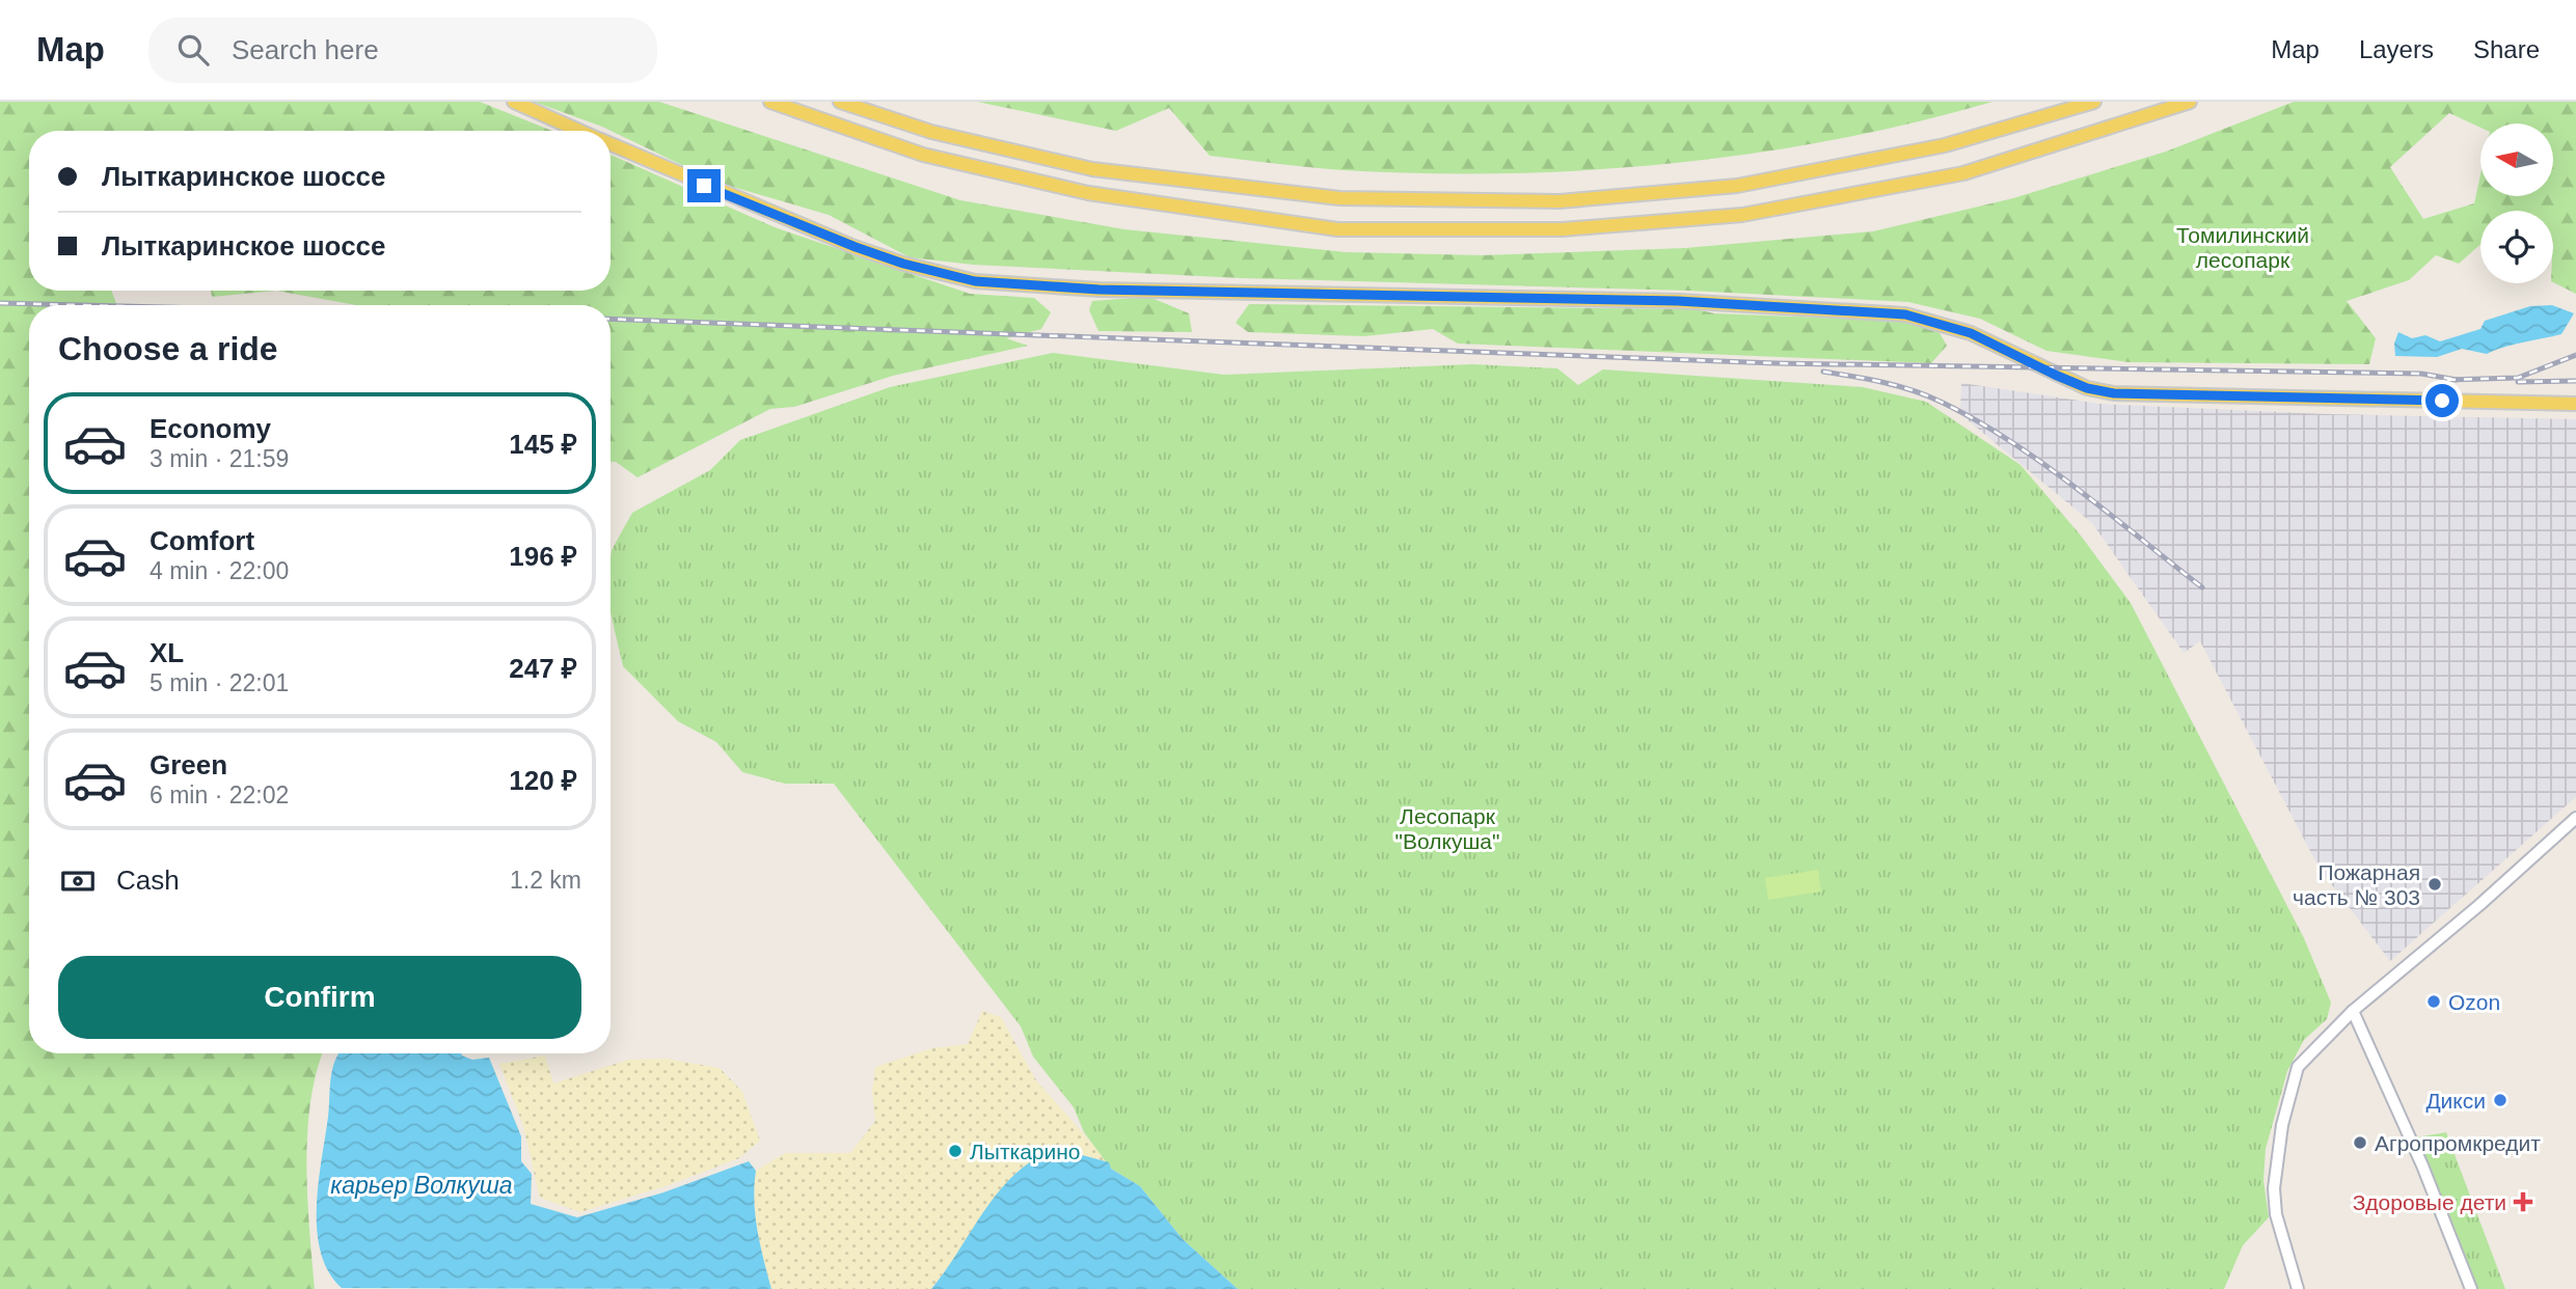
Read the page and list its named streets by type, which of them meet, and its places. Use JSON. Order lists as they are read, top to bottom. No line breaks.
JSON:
{"water":["карьер Волкуша"],"parks":["Томилинский лесопарк","Лесопарк \"Волкуша\""],"places":{"other":["Пожарная часть № 303","Ozon","Дикси","Агропромкредит","Лыткарино"],"health":["Здоровые дети"]},"north":"left","page":{"header":"Map","search":"Search here","nav":["Map","Layers","Share"],"banner":["Лыткаринское шоссе","Лыткаринское шоссе"],"heading":"Choose a ride","list":[{"name":"Economy","note":"3 min · 21:59","value":"145 ₽"},{"name":"Comfort","note":"4 min · 22:00","value":"196 ₽"},{"name":"XL","note":"5 min · 22:01","value":"247 ₽"},{"name":"Green","note":"6 min · 22:02","value":"120 ₽"}],"pay":["Cash","1.2 km"],"buttons":"Confirm"}}
